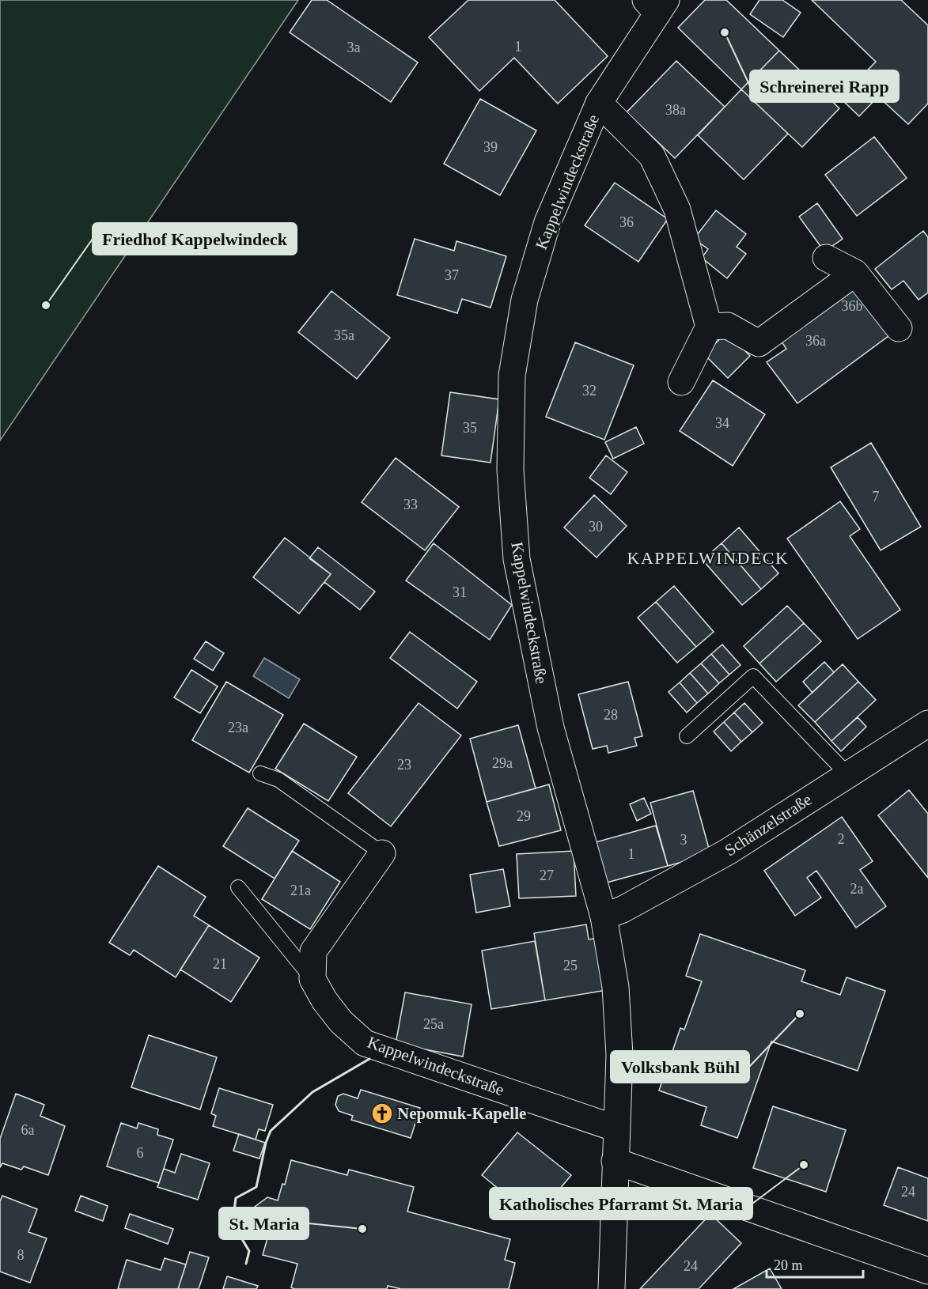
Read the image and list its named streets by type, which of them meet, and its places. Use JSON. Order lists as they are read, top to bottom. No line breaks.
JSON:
{"streets":{"street":["Kappelwindeckstraße","Schänzelstraße"]},"crossings":[["Kappelwindeckstraße","Schänzelstraße"]],"districts":["KAPPELWINDECK"],"places":{"other":["Schreinerei Rapp","Friedhof Kappelwindeck","Volksbank Bühl","Katholisches Pfarramt St. Maria","St. Maria"],"church":["Nepomuk-Kapelle"]},"house_numbers":["1","3a","38a","39","36","37","36b","35a","36a","32","34","35","7","33","30","31","28","23a","29a","23","29","2","3","1","27","2a","21a","21","25","25a","6a","6","24","8","24"],"scale_bar":"20 m"}
